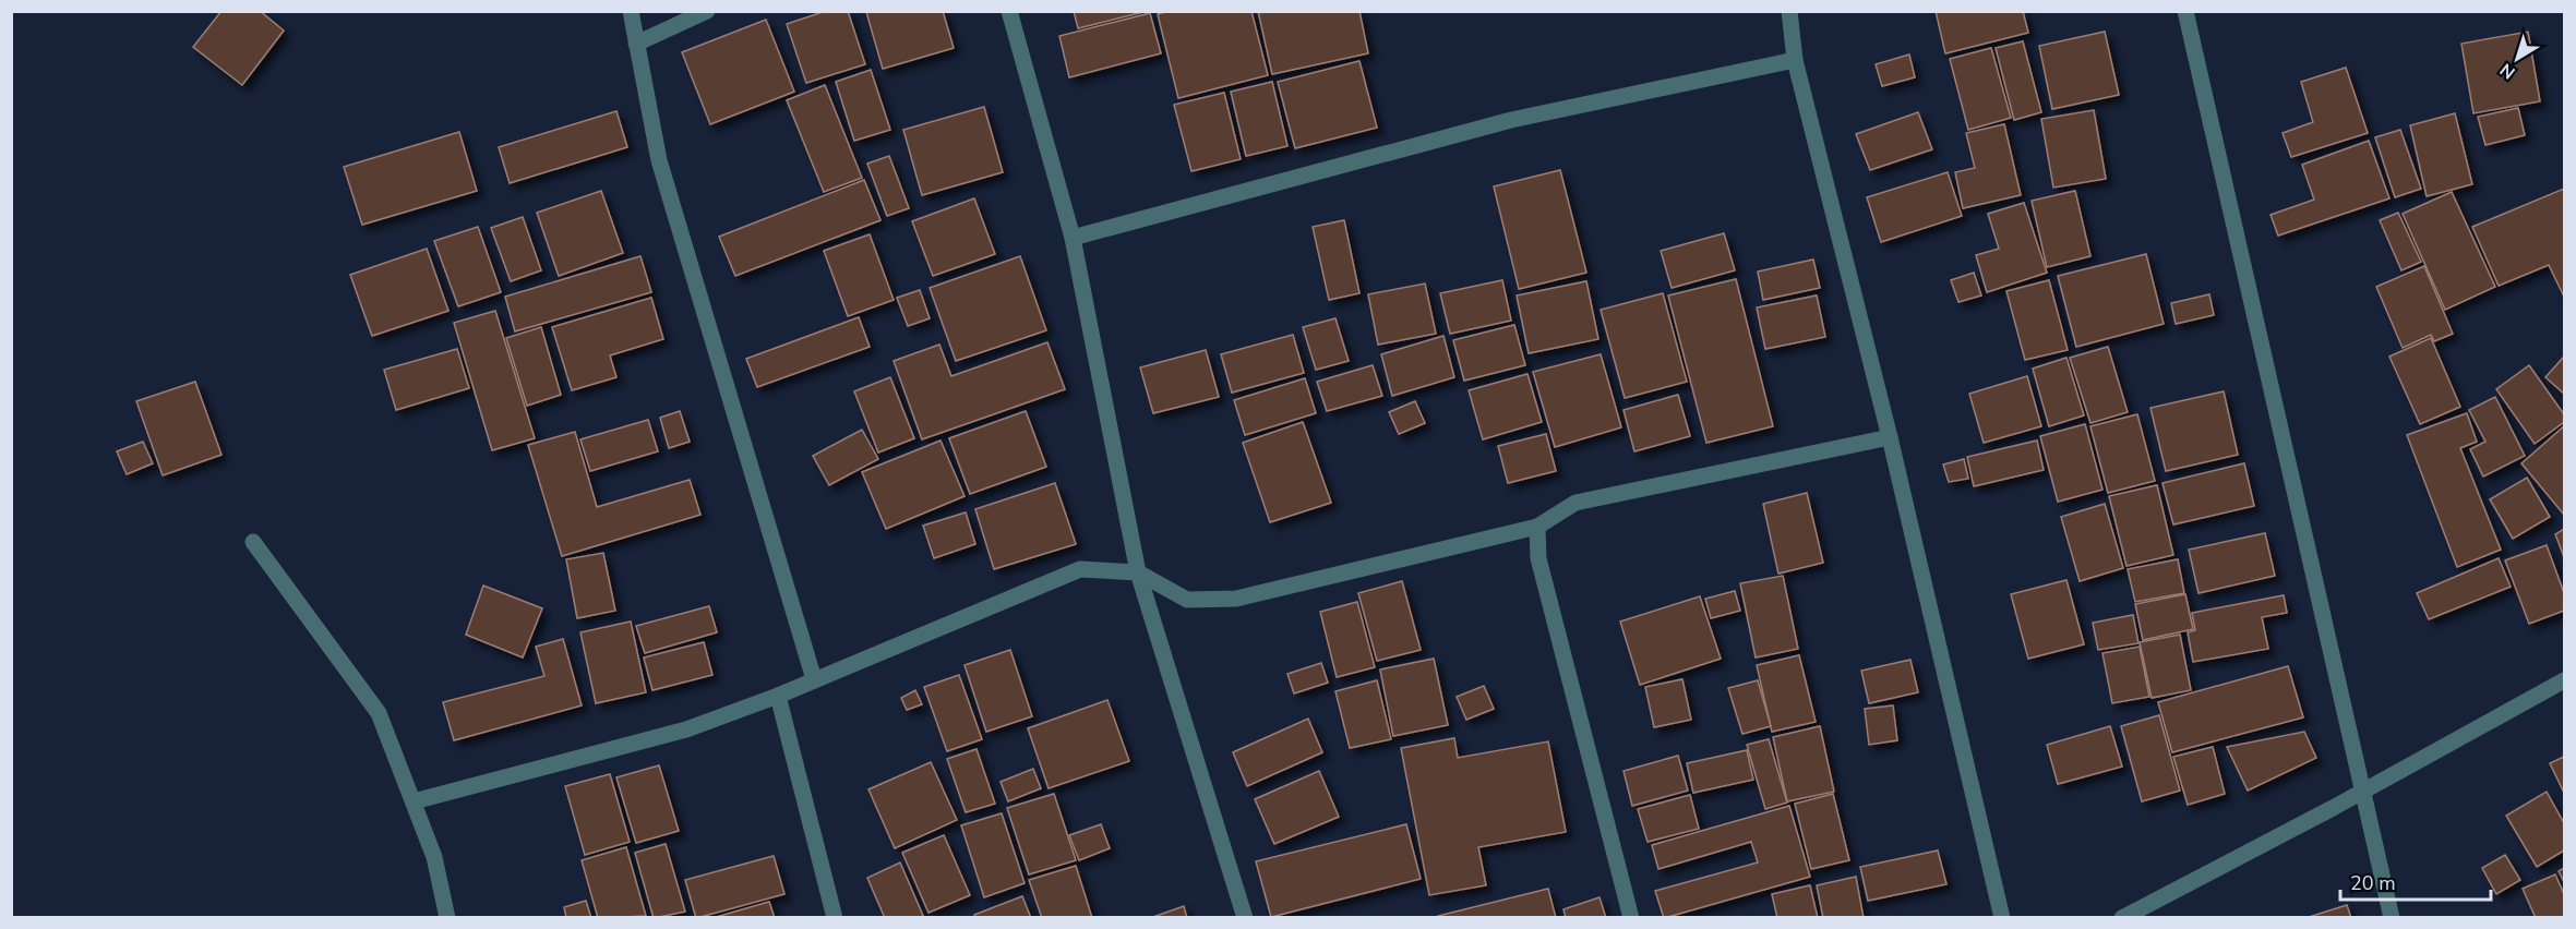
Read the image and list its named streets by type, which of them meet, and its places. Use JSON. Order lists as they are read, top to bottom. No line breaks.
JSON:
{"scale_bar":"20 m","north":"bottom left"}
